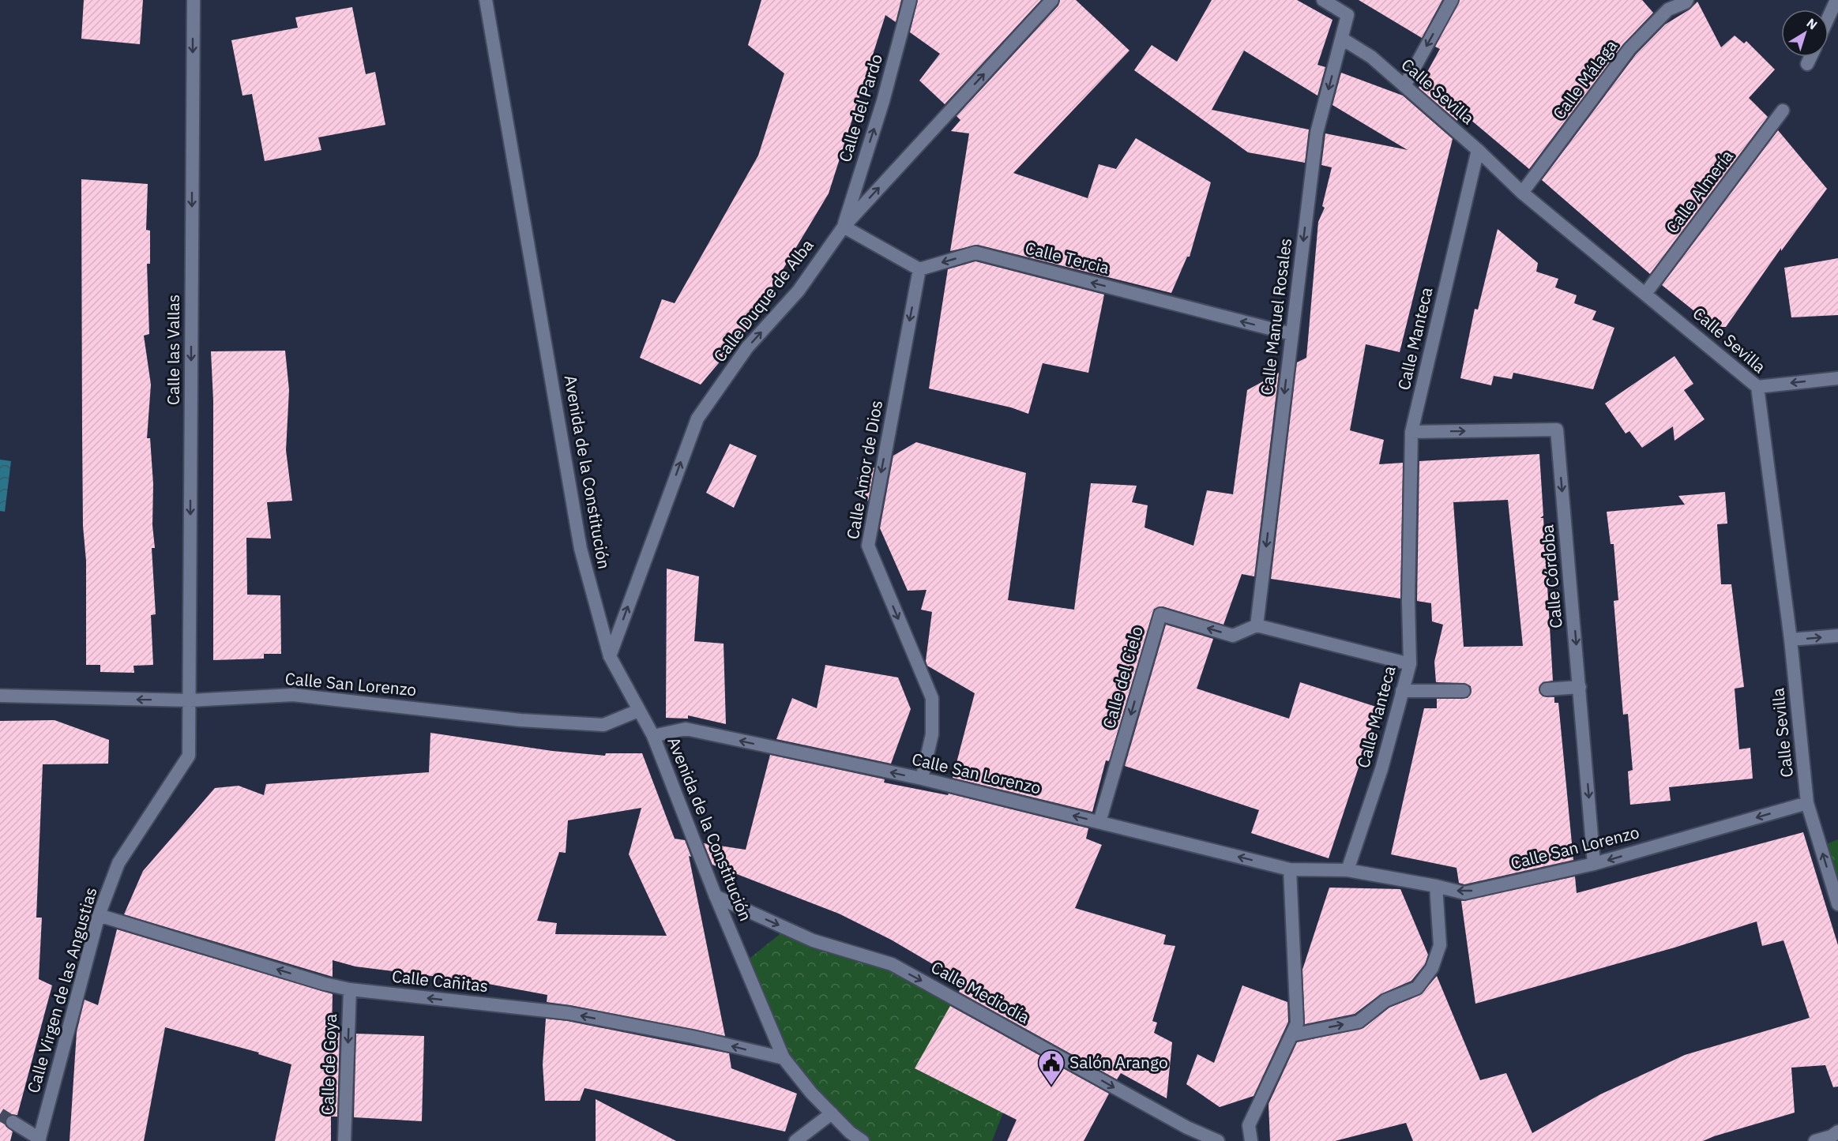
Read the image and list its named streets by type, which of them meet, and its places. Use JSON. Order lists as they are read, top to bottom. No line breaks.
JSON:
{"streets":{"street":["Calle Málaga","Calle Sevilla","Calle del Pardo","Calle Almería","Calle Tercia","Calle Duque de Alba","Calle Manuel Rosales","Calle Manteca","Calle las Vallas","Calle Amor de Dios","Avenida de la Constitución","Calle Córdoba","Calle del Cielo","Calle San Lorenzo","Calle Cañitas","Calle Virgen de las Angustias","Calle Mediodía","Calle de Goya"]},"crossings":[["Calle Málaga","Calle Sevilla"],["Calle Sevilla","Calle Almería"],["Calle Sevilla","Calle Manuel Rosales"],["Calle Sevilla","Calle Manteca"],["Calle Sevilla","Calle San Lorenzo"],["Calle del Pardo","Calle Duque de Alba"],["Calle Tercia","Calle Manuel Rosales"],["Calle Tercia","Calle Amor de Dios"],["Calle Duque de Alba","Avenida de la Constitución"],["Calle Manuel Rosales","Calle del Cielo"],["Calle Manteca","Calle Córdoba"],["Calle Manteca","Calle San Lorenzo"],["Calle las Vallas","Calle San Lorenzo"],["Calle las Vallas","Calle Virgen de las Angustias"],["Calle Amor de Dios","Calle San Lorenzo"],["Avenida de la Constitución","Calle San Lorenzo"],["Avenida de la Constitución","Calle Cañitas"],["Avenida de la Constitución","Calle Mediodía"],["Calle Córdoba","Calle San Lorenzo"],["Calle del Cielo","Calle San Lorenzo"],["Calle San Lorenzo","Calle Virgen de las Angustias"],["Calle Cañitas","Calle Virgen de las Angustias"],["Calle Cañitas","Calle de Goya"]],"one_way":["Calle del Pardo","Calle Tercia","Calle Duque de Alba","Calle Manuel Rosales","Calle las Vallas","Calle Amor de Dios","Calle Córdoba","Calle San Lorenzo","Calle Cañitas","Calle Mediodía","Calle de Goya"],"places":{"public building":["Salón Arango"]},"north":"top right"}
